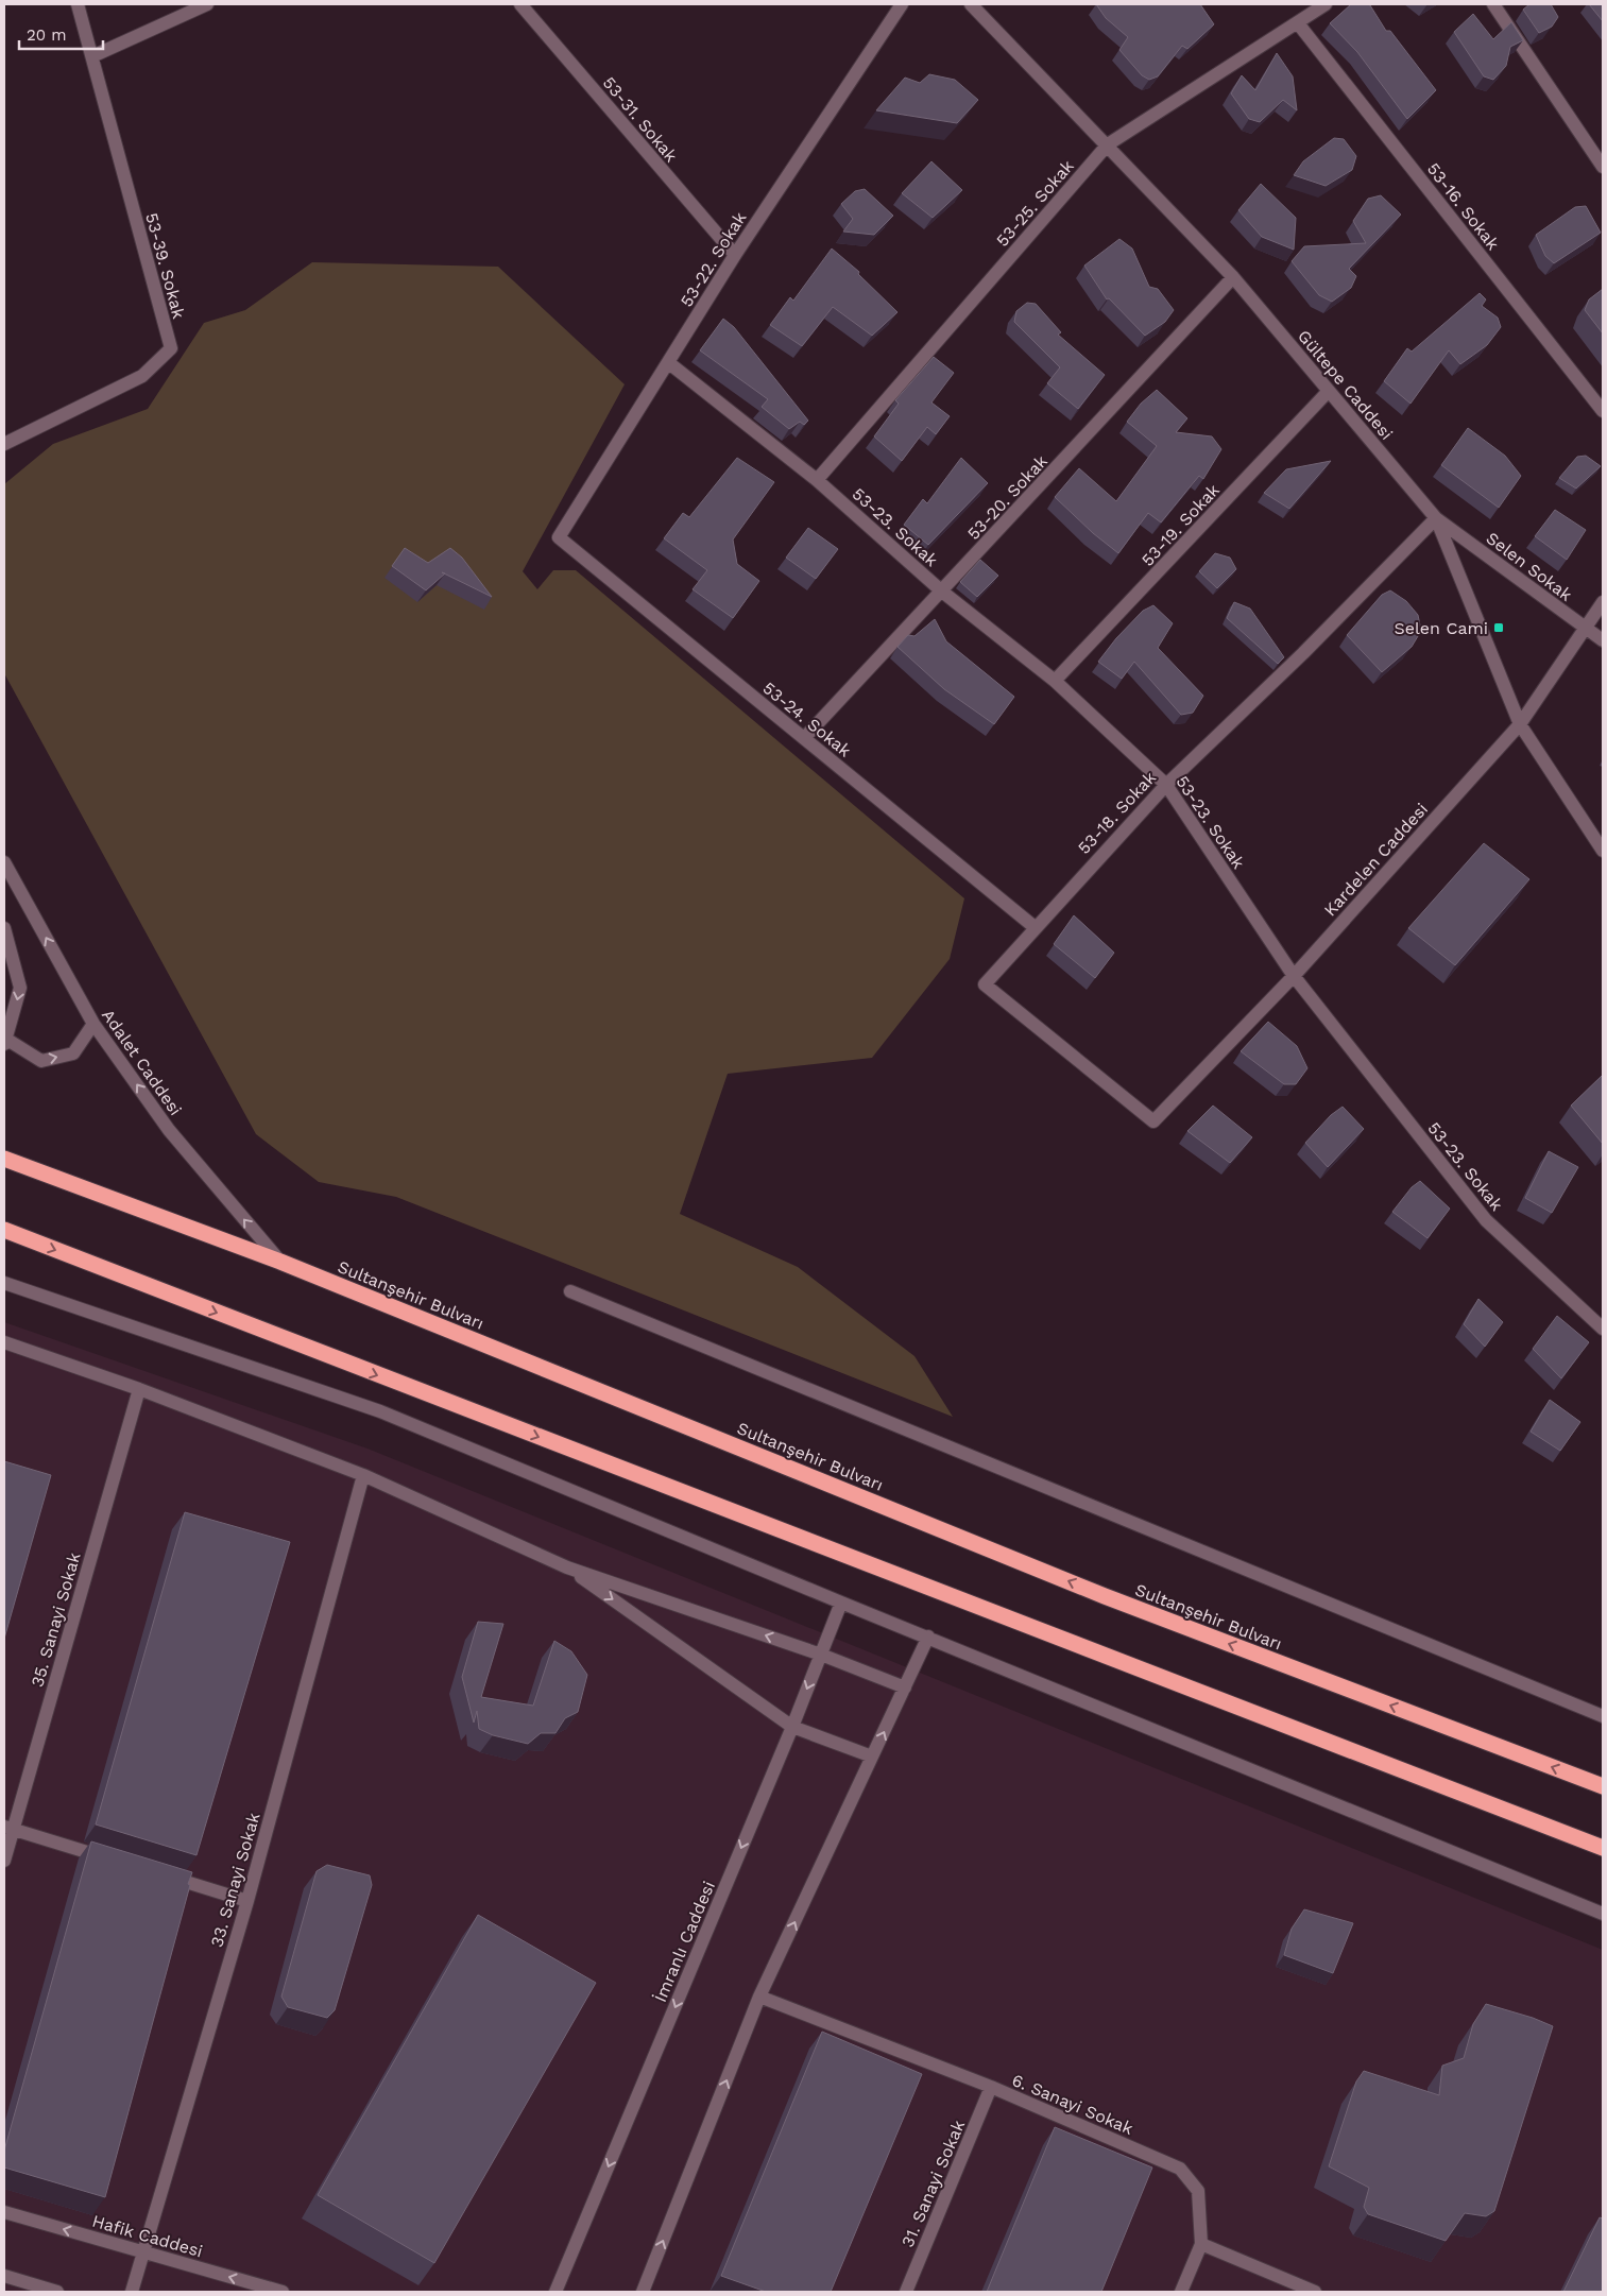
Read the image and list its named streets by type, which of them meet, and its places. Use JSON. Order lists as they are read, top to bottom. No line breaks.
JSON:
{"streets":{"highway":["Sultanşehir Bulvarı"],"street":["53-31. Sokak","53-25. Sokak","53-16. Sokak","53-22. Sokak","53-39. Sokak","Gültepe Caddesi","53-20. Sokak","53-19. Sokak","53-23. Sokak","Selen Sokak","53-24. Sokak","53-18. Sokak","Kardelen Caddesi","Adalet Caddesi","35. Sanayi Sokak","33. Sanayi Sokak","İmranlı Caddesi","6. Sanayi Sokak","31. Sanayi Sokak","Hafik Caddesi"]},"crossings":[["53-31. Sokak","53-22. Sokak"],["53-25. Sokak","53-16. Sokak"],["53-25. Sokak","Gültepe Caddesi"],["53-25. Sokak","53-23. Sokak"],["53-22. Sokak","53-23. Sokak"],["53-22. Sokak","53-24. Sokak"],["Gültepe Caddesi","53-20. Sokak"],["Gültepe Caddesi","53-19. Sokak"],["Gültepe Caddesi","Selen Sokak"],["Gültepe Caddesi","53-18. Sokak"],["Gültepe Caddesi","Kardelen Caddesi"],["53-20. Sokak","53-23. Sokak"],["53-20. Sokak","53-24. Sokak"],["53-19. Sokak","53-23. Sokak"],["53-23. Sokak","53-18. Sokak"],["53-23. Sokak","Kardelen Caddesi"],["Selen Sokak","53-18. Sokak"],["Selen Sokak","Kardelen Caddesi"],["53-24. Sokak","53-18. Sokak"],["53-18. Sokak","Kardelen Caddesi"],["Adalet Caddesi","Sultanşehir Bulvarı"],["33. Sanayi Sokak","Hafik Caddesi"],["6. Sanayi Sokak","31. Sanayi Sokak"]],"one_way":["Adalet Caddesi","Hafik Caddesi"],"places":{"transit":["Selen Cami"]},"scale_bar":"20 m"}
